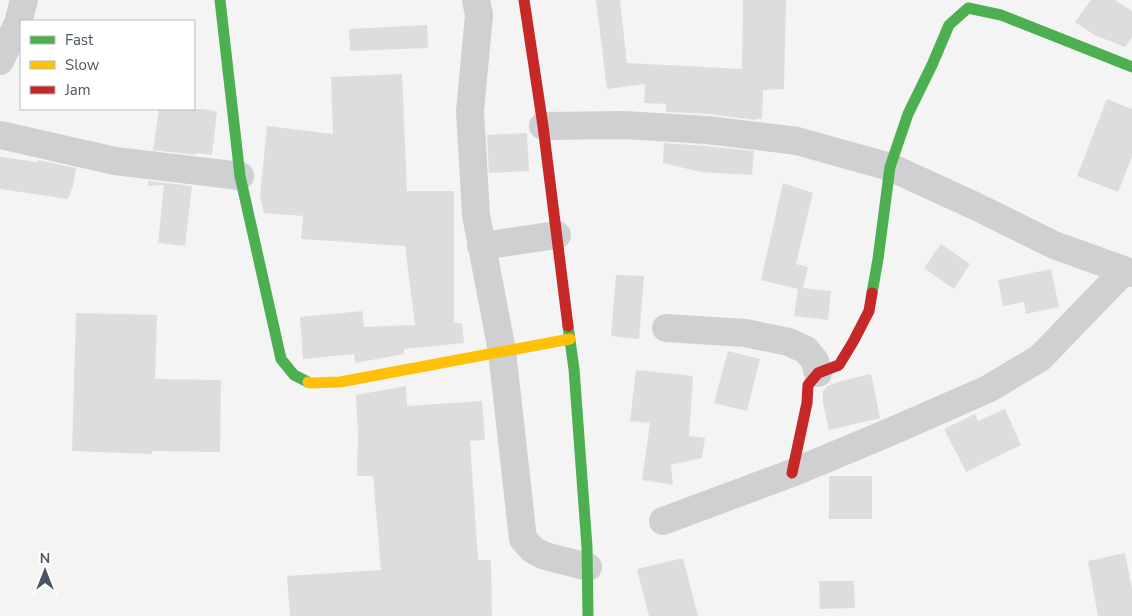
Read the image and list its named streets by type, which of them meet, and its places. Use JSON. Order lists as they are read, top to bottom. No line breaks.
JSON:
{"legend":["Fast","Slow","Jam"],"north":"top"}
